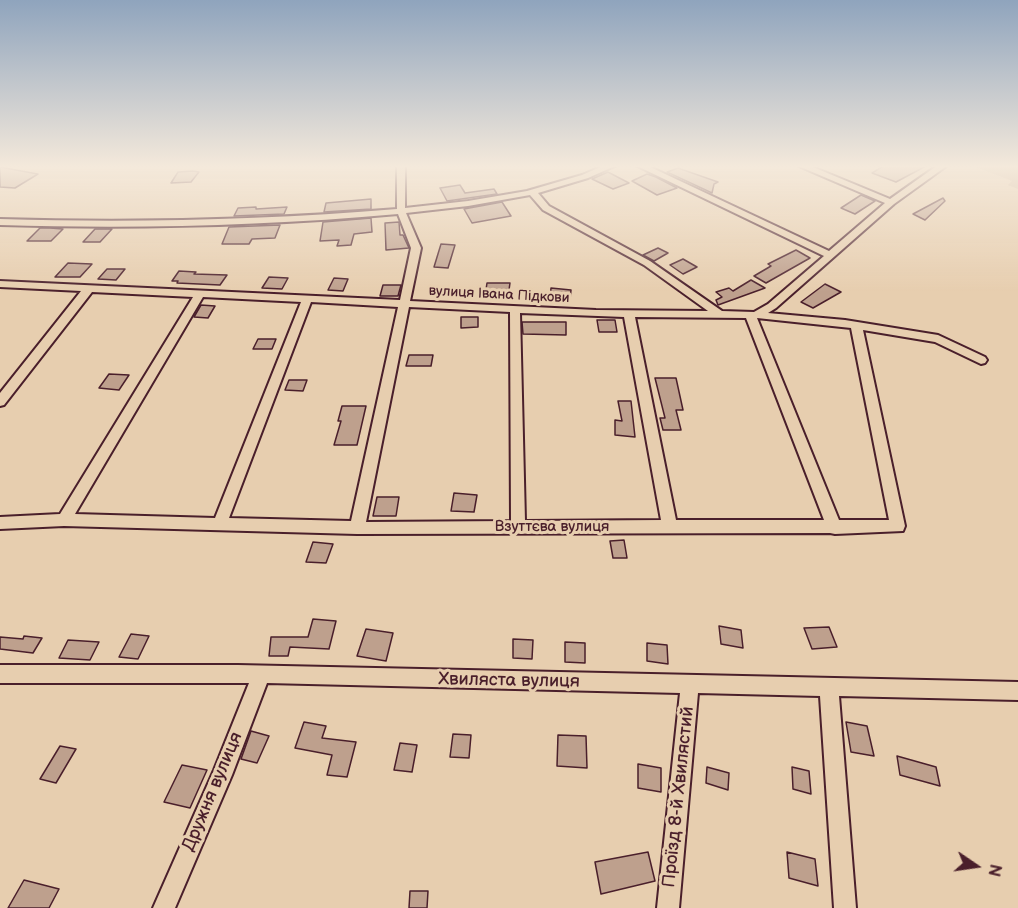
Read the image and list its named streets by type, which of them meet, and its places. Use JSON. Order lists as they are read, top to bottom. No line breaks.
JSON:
{"streets":{"street":["вулиця Івана Підкови","Взуттєва вулиця","Хвиляста вулиця","Дружня вулиця","Проїзд 8-й Хвилястий"]},"crossings":[["вулиця Івана Підкови","Взуттєва вулиця"],["Хвиляста вулиця","Дружня вулиця"],["Хвиляста вулиця","Проїзд 8-й Хвилястий"]],"north":"right"}
